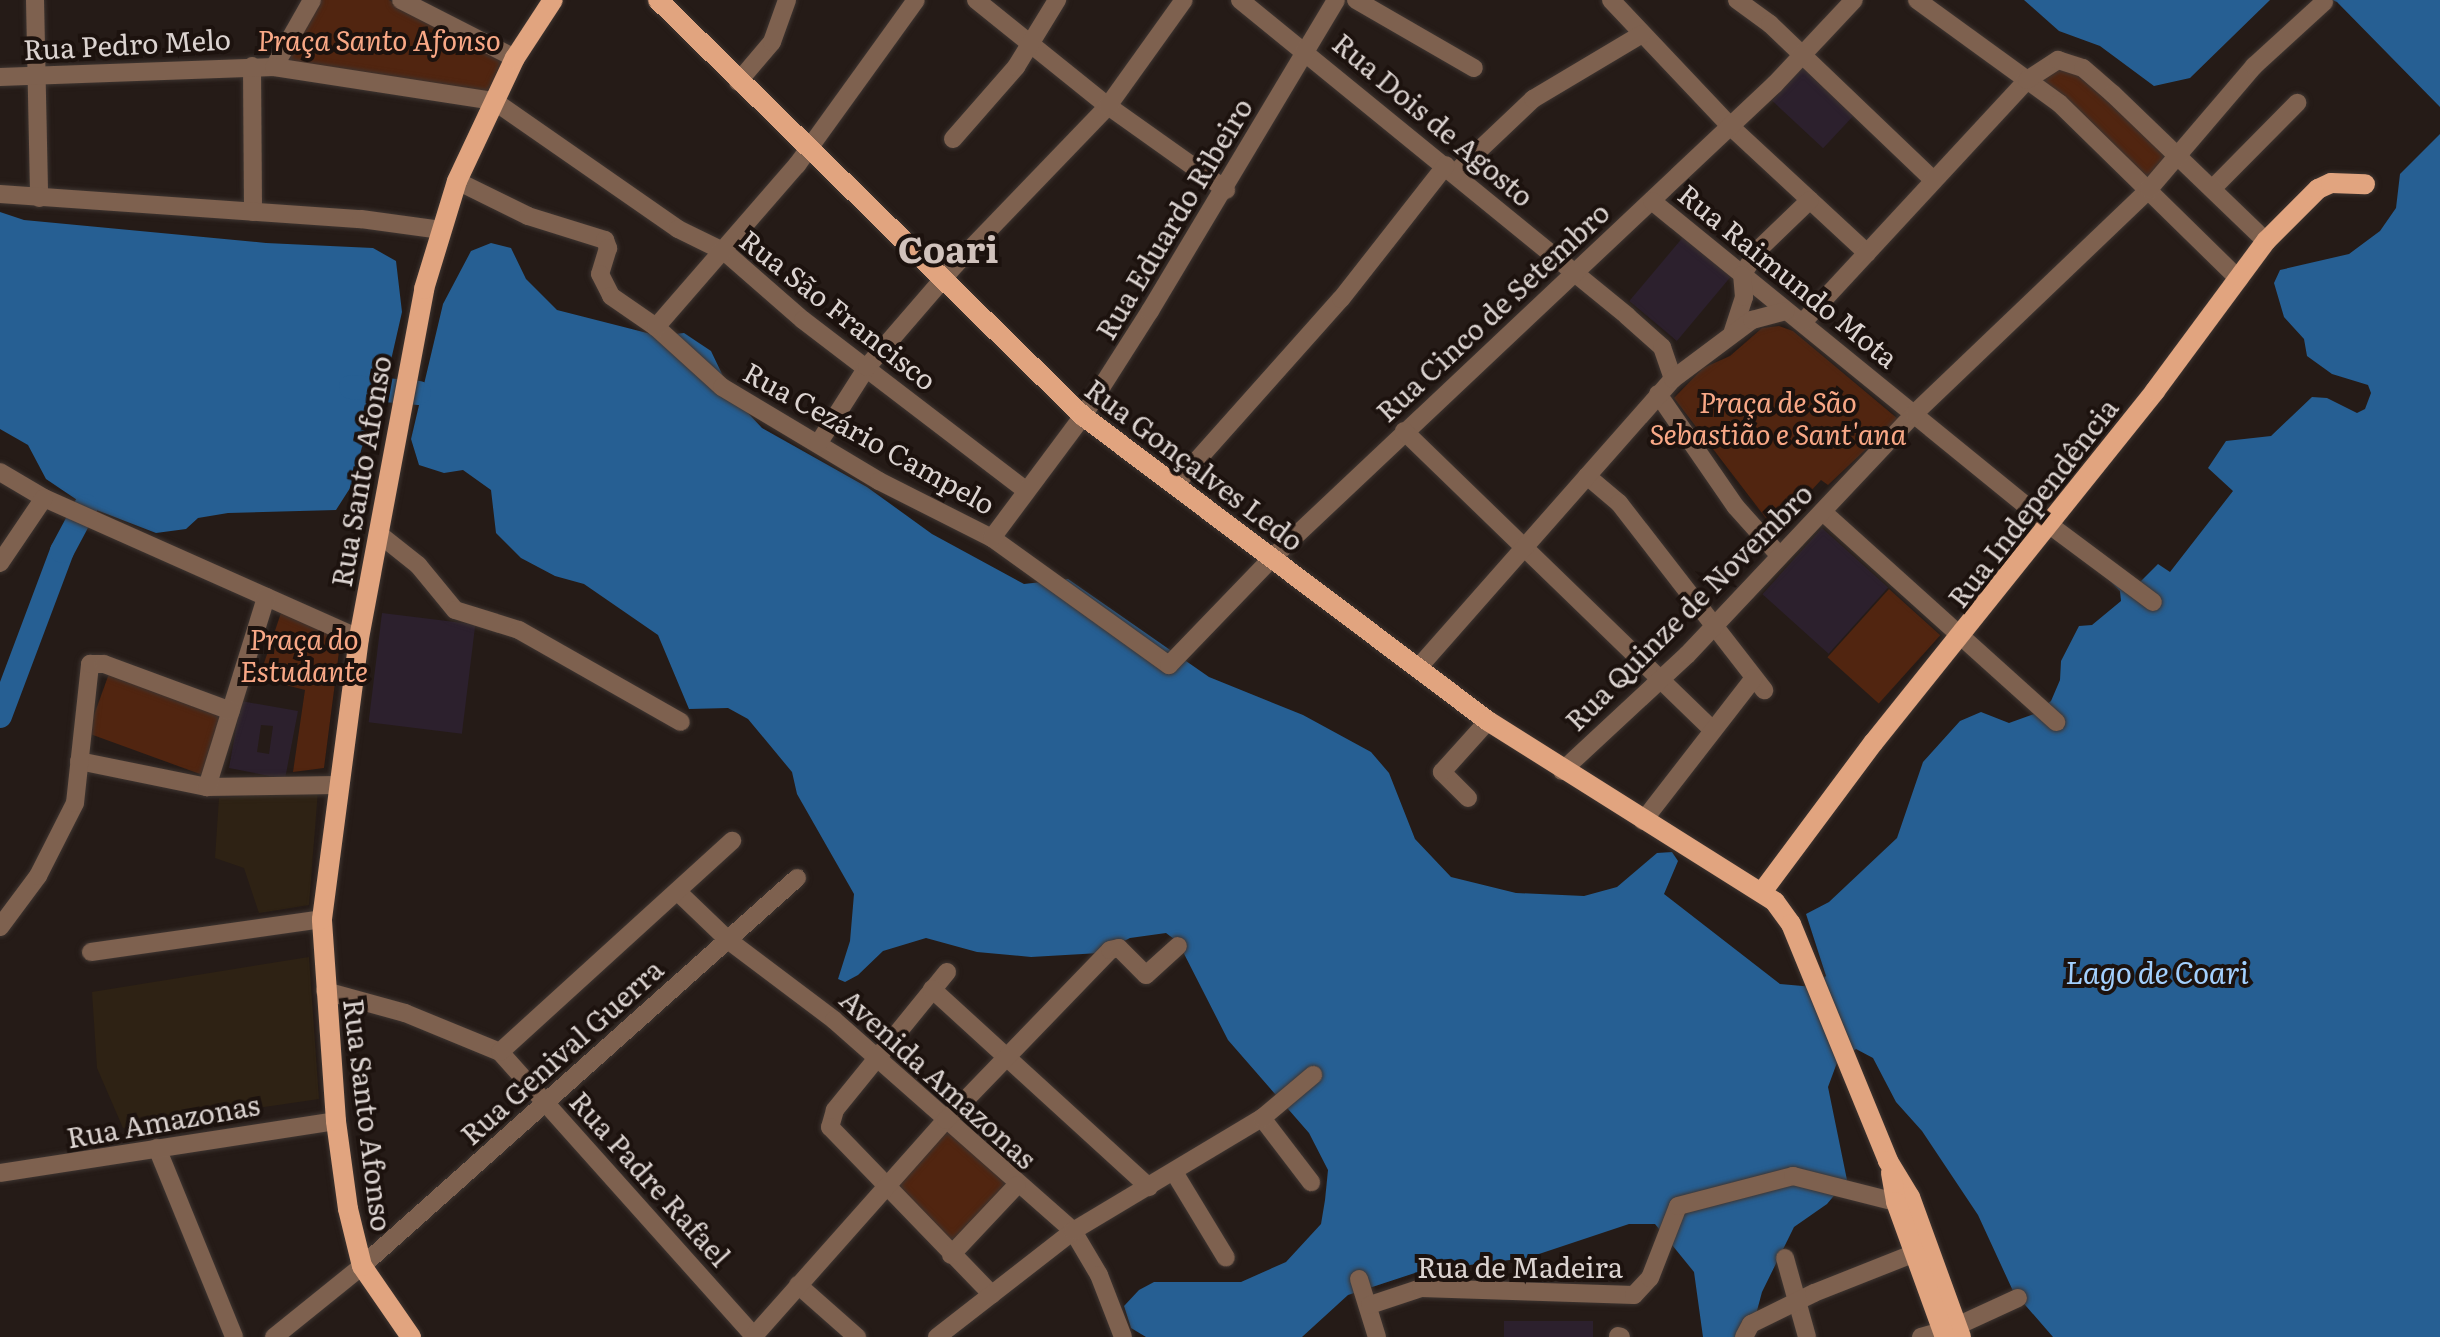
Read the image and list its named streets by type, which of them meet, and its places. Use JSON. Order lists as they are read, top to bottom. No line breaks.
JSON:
{"streets":{"main road":["Rua Gonçalves Ledo","Rua Santo Afonso","Rua Independência"],"street":["Rua Pedro Melo","Rua Dois de Agosto","Rua Eduardo Ribeiro","Rua Raimundo Mota","Rua São Francisco","Rua Cinco de Setembro","Rua Cezário Campelo","Rua Quinze de Novembro","Rua Genival Guerra","Avenida Amazonas","Rua Amazonas","Rua Padre Rafael","Rua de Madeira"]},"crossings":[["Rua Pedro Melo","Rua São Francisco"],["Rua Pedro Melo","Rua Santo Afonso"],["Rua Dois de Agosto","Rua Eduardo Ribeiro"],["Rua Dois de Agosto","Rua Cinco de Setembro"],["Rua Eduardo Ribeiro","Rua São Francisco"],["Rua Eduardo Ribeiro","Rua Cezário Campelo"],["Rua Eduardo Ribeiro","Rua Gonçalves Ledo"],["Rua Raimundo Mota","Rua Cinco de Setembro"],["Rua Raimundo Mota","Rua Independência"],["Rua Raimundo Mota","Rua Quinze de Novembro"],["Rua São Francisco","Rua Santo Afonso"],["Rua Cinco de Setembro","Rua Cezário Campelo"],["Rua Cinco de Setembro","Rua Gonçalves Ledo"],["Rua Cezário Campelo","Rua Santo Afonso"],["Rua Gonçalves Ledo","Rua Independência"],["Rua Gonçalves Ledo","Rua Quinze de Novembro"],["Rua Gonçalves Ledo","Rua de Madeira"],["Rua Santo Afonso","Rua Genival Guerra"],["Rua Santo Afonso","Rua Amazonas"],["Rua Santo Afonso","Rua Padre Rafael"],["Rua Genival Guerra","Avenida Amazonas"],["Rua Genival Guerra","Rua Padre Rafael"]],"districts":["Coari"],"water":["Lago de Coari"],"parks":["Praça Santo Afonso","Praça de São Sebastião e Sant'ana","Praça do Estudante"]}
